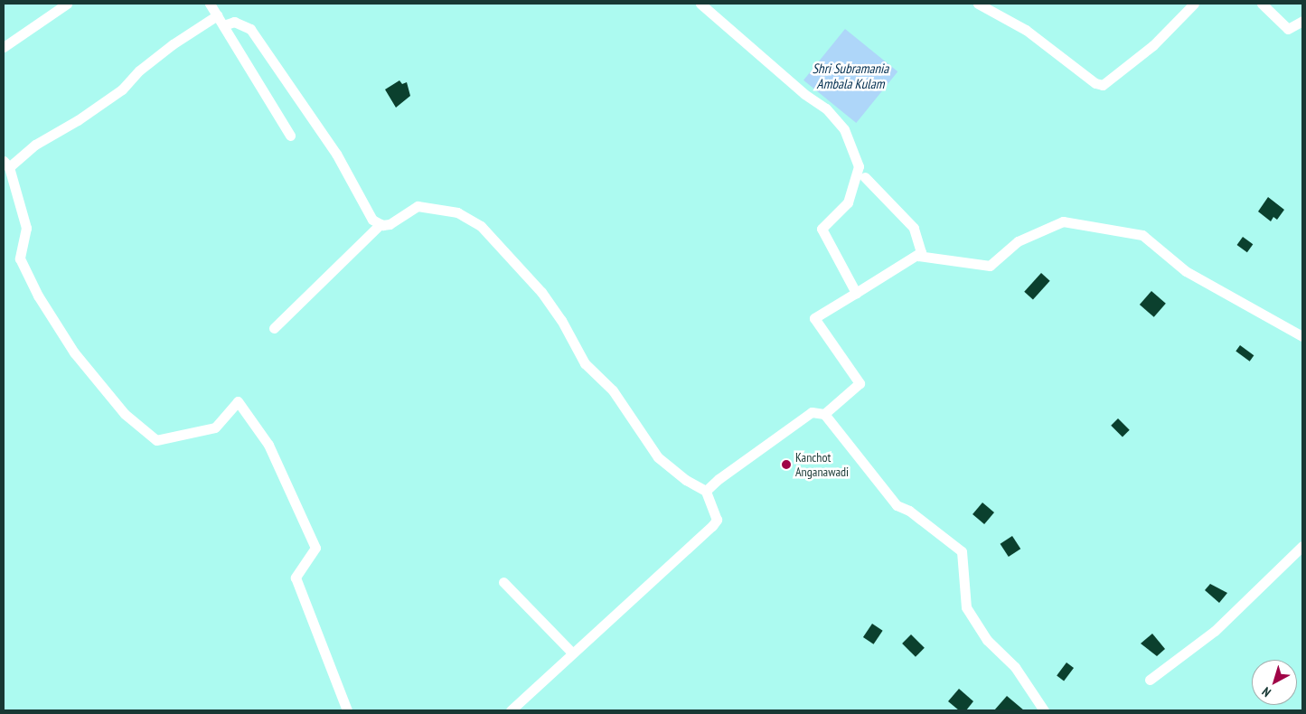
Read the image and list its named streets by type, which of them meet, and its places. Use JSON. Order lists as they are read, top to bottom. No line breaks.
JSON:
{"water":["Shri Subramania Ambala Kulam"],"places":["Kanchot Anganawadi"],"north":"bottom left"}
